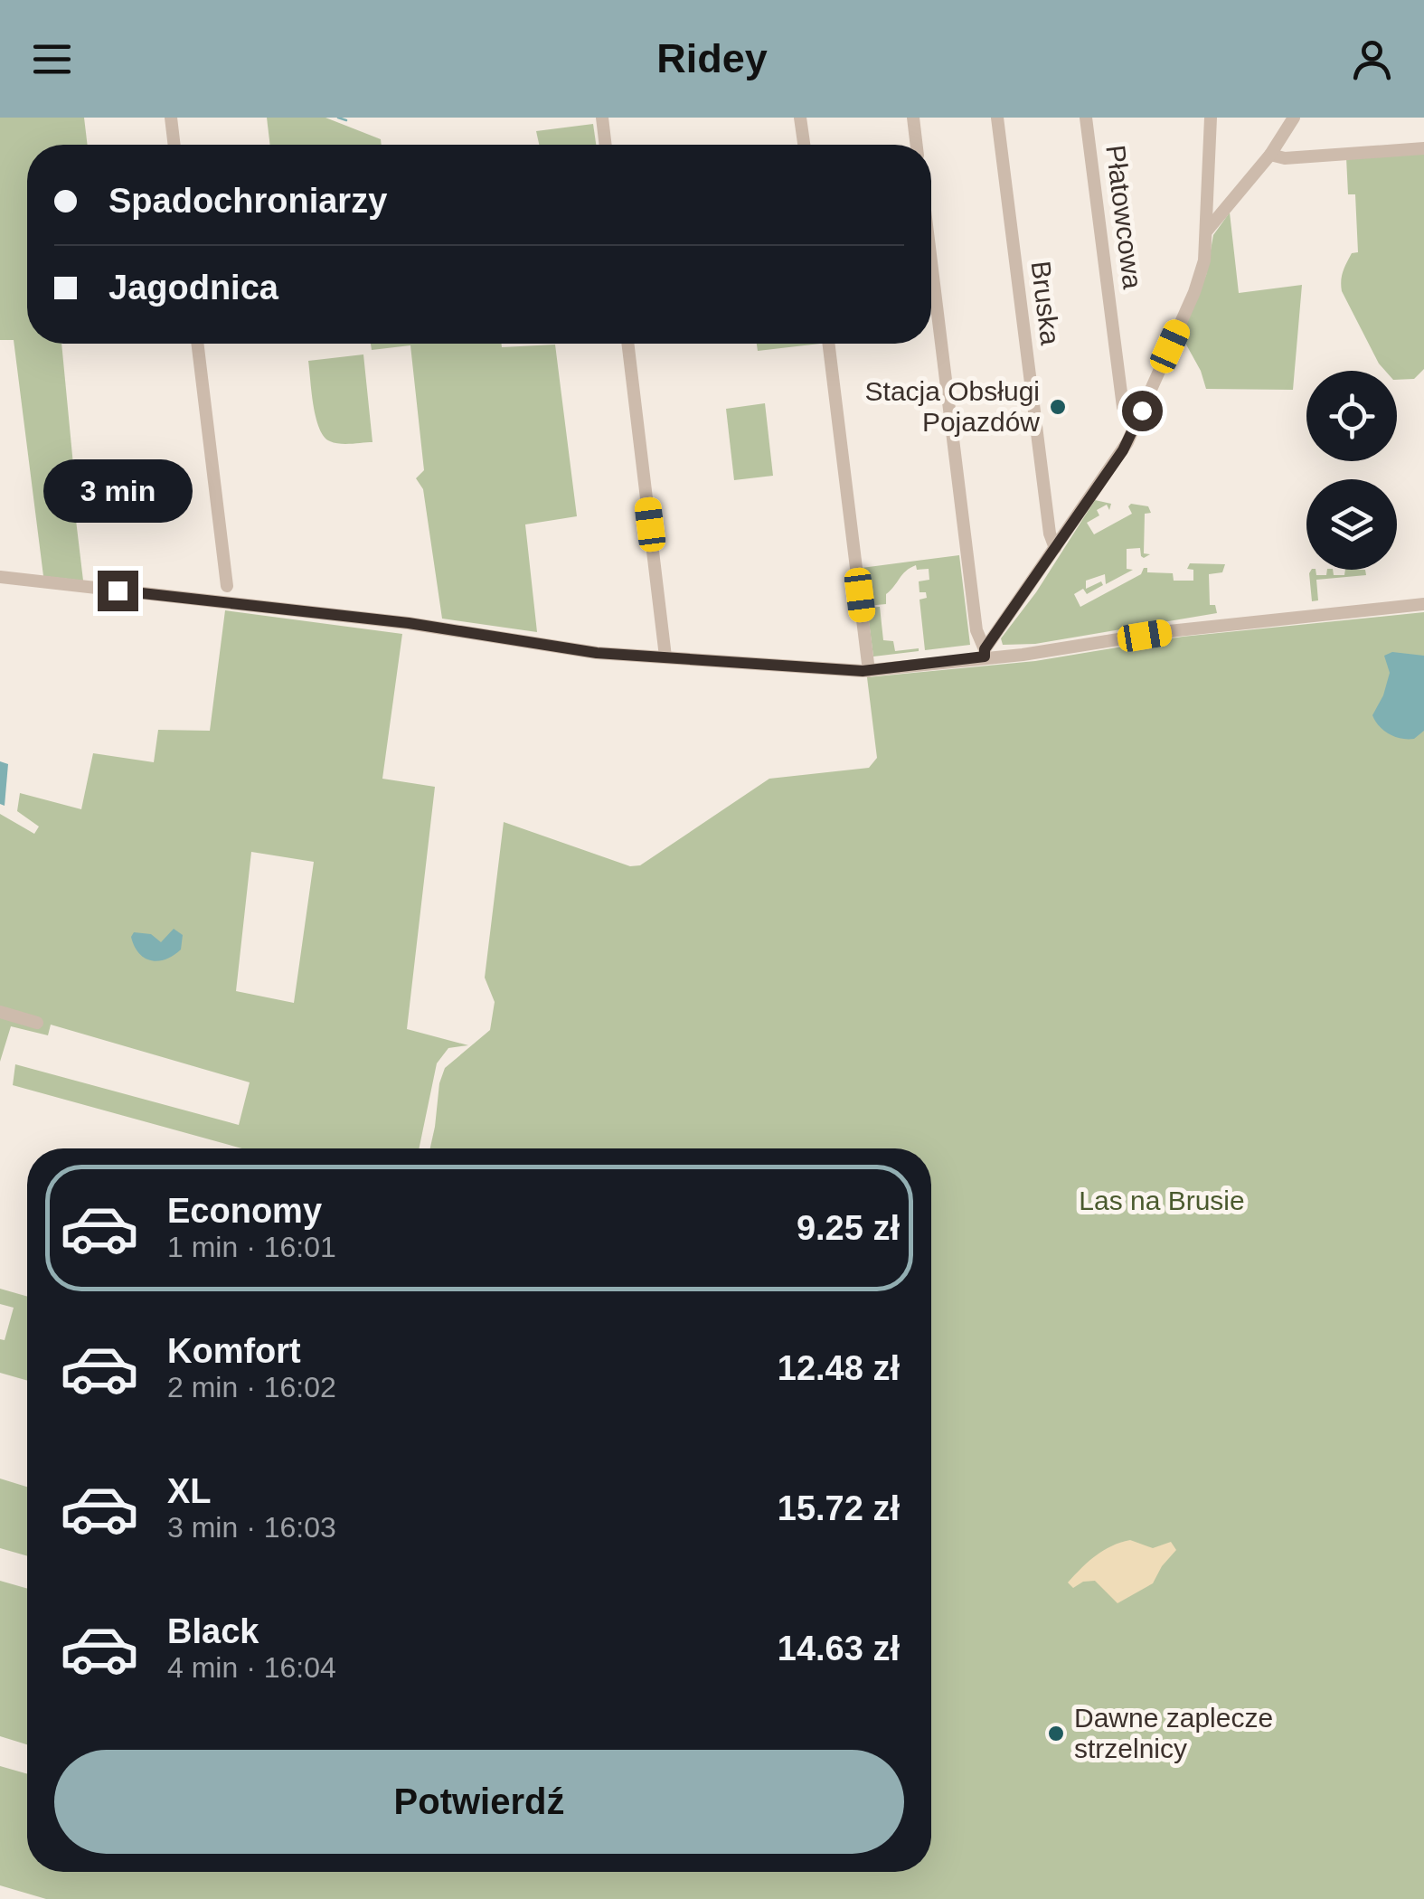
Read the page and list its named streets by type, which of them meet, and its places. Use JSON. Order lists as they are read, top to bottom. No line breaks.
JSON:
{"streets":{"street":["Płatowcowa","Bruska"]},"parks":["Las na Brusie"],"places":["Stacja Obsługi Pojazdów","Dawne zaplecze strzelnicy"],"page":{"header":"Ridey","banner":["Spadochroniarzy","Jagodnica"],"bubble":"3 min","list":[{"name":"Economy","note":"1 min · 16:01","value":"9.25 zł"},{"name":"Komfort","note":"2 min · 16:02","value":"12.48 zł"},{"name":"XL","note":"3 min · 16:03","value":"15.72 zł"},{"name":"Black","note":"4 min · 16:04","value":"14.63 zł"}],"buttons":"Potwierdź"}}
